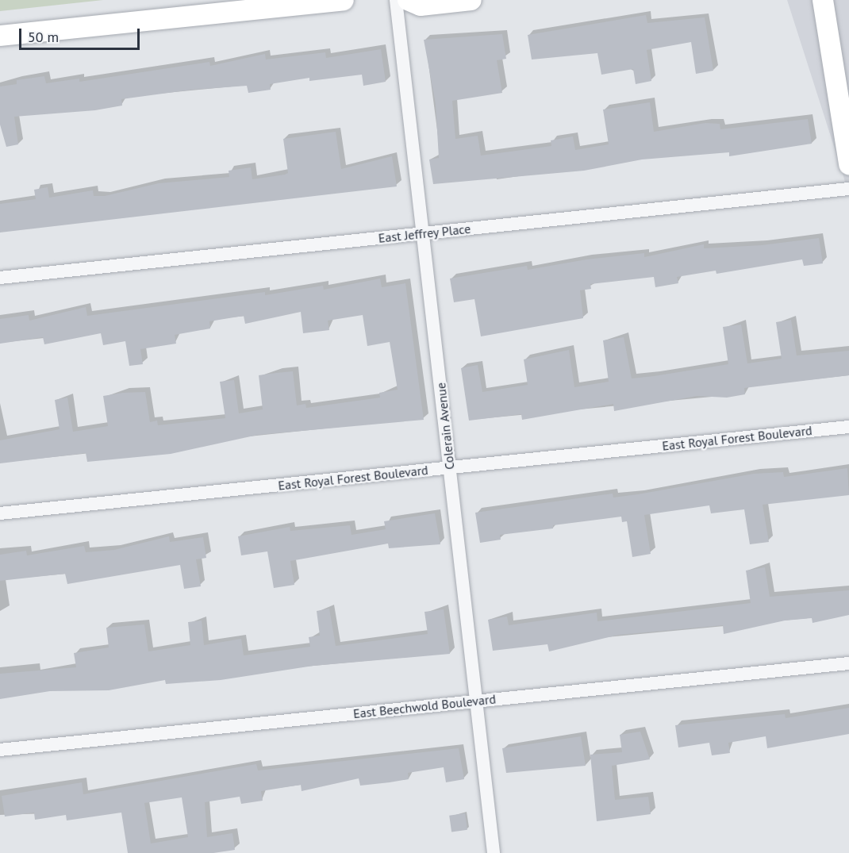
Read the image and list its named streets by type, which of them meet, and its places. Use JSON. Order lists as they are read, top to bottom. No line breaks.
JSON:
{"streets":{"street":["East Jeffrey Place","Colerain Avenue","East Royal Forest Boulevard","East Beechwold Boulevard"]},"crossings":[["East Jeffrey Place","Colerain Avenue"],["Colerain Avenue","East Royal Forest Boulevard"],["Colerain Avenue","East Beechwold Boulevard"]],"scale_bar":"50 m"}
